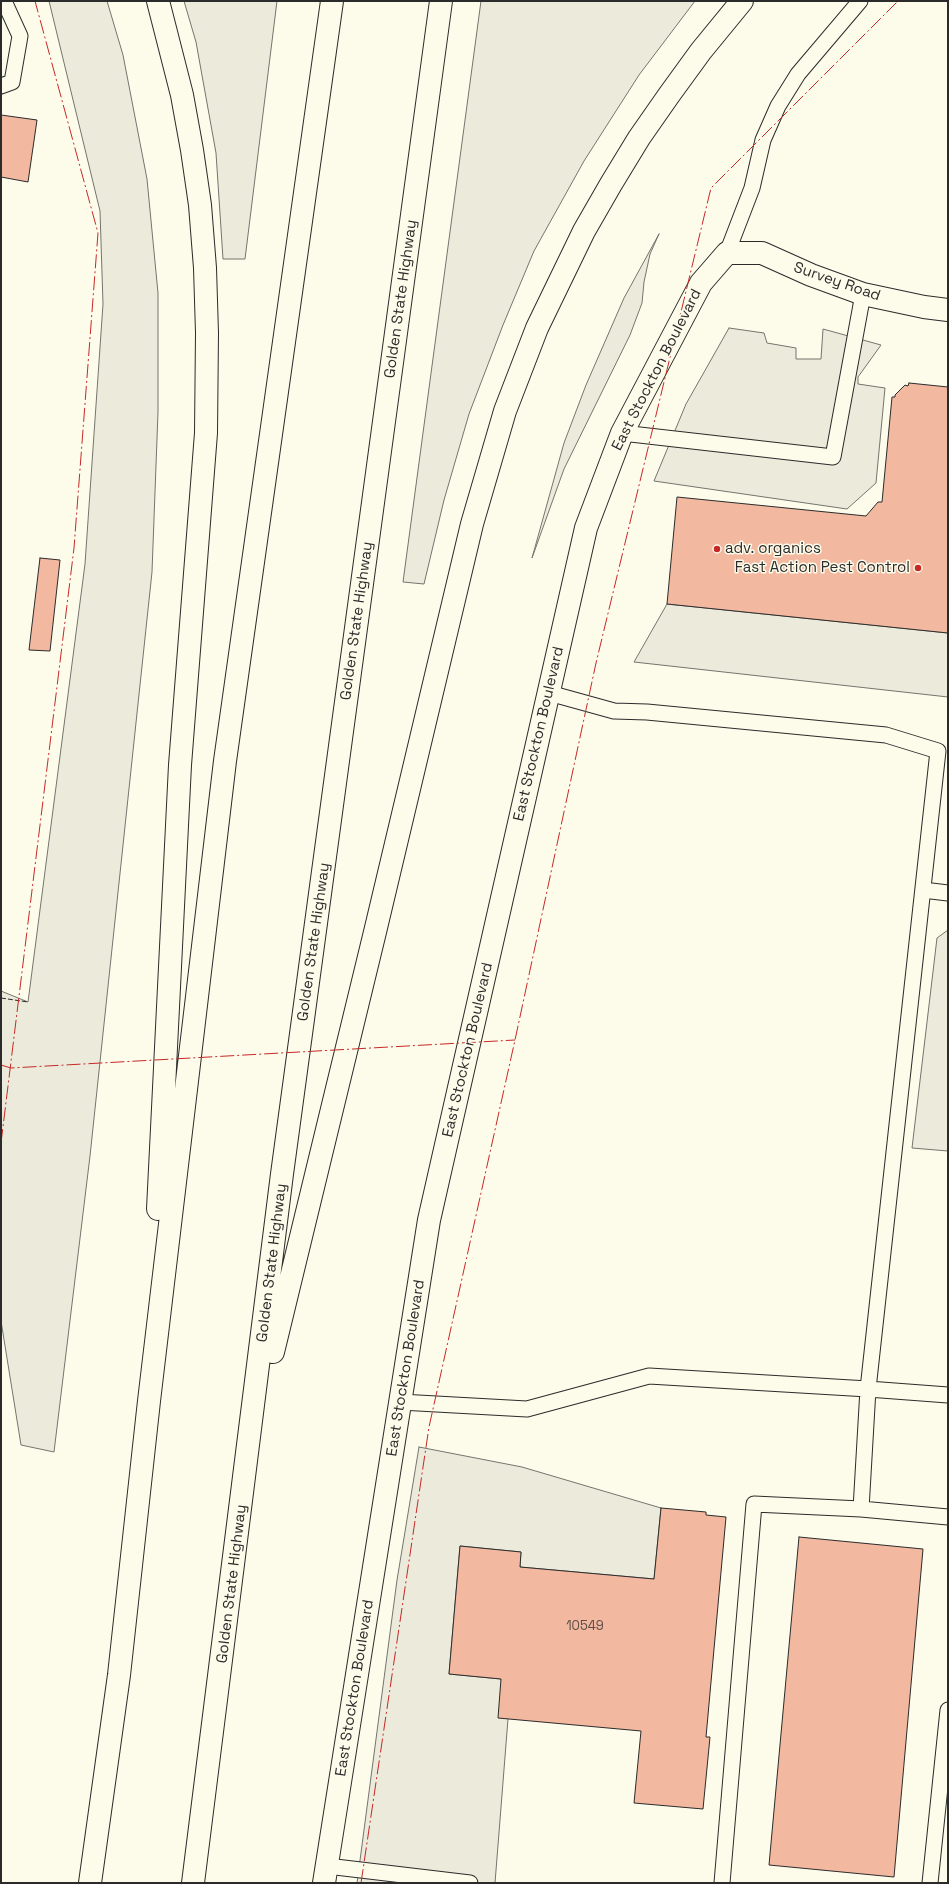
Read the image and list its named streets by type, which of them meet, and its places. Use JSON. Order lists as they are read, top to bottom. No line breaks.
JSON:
{"streets":{"main road":["Survey Road","Golden State Highway","East Stockton Boulevard"]},"crossings":[["Survey Road","East Stockton Boulevard"]],"places":["adv. organics","Fast Action Pest Control"],"house_numbers":["10549"]}
